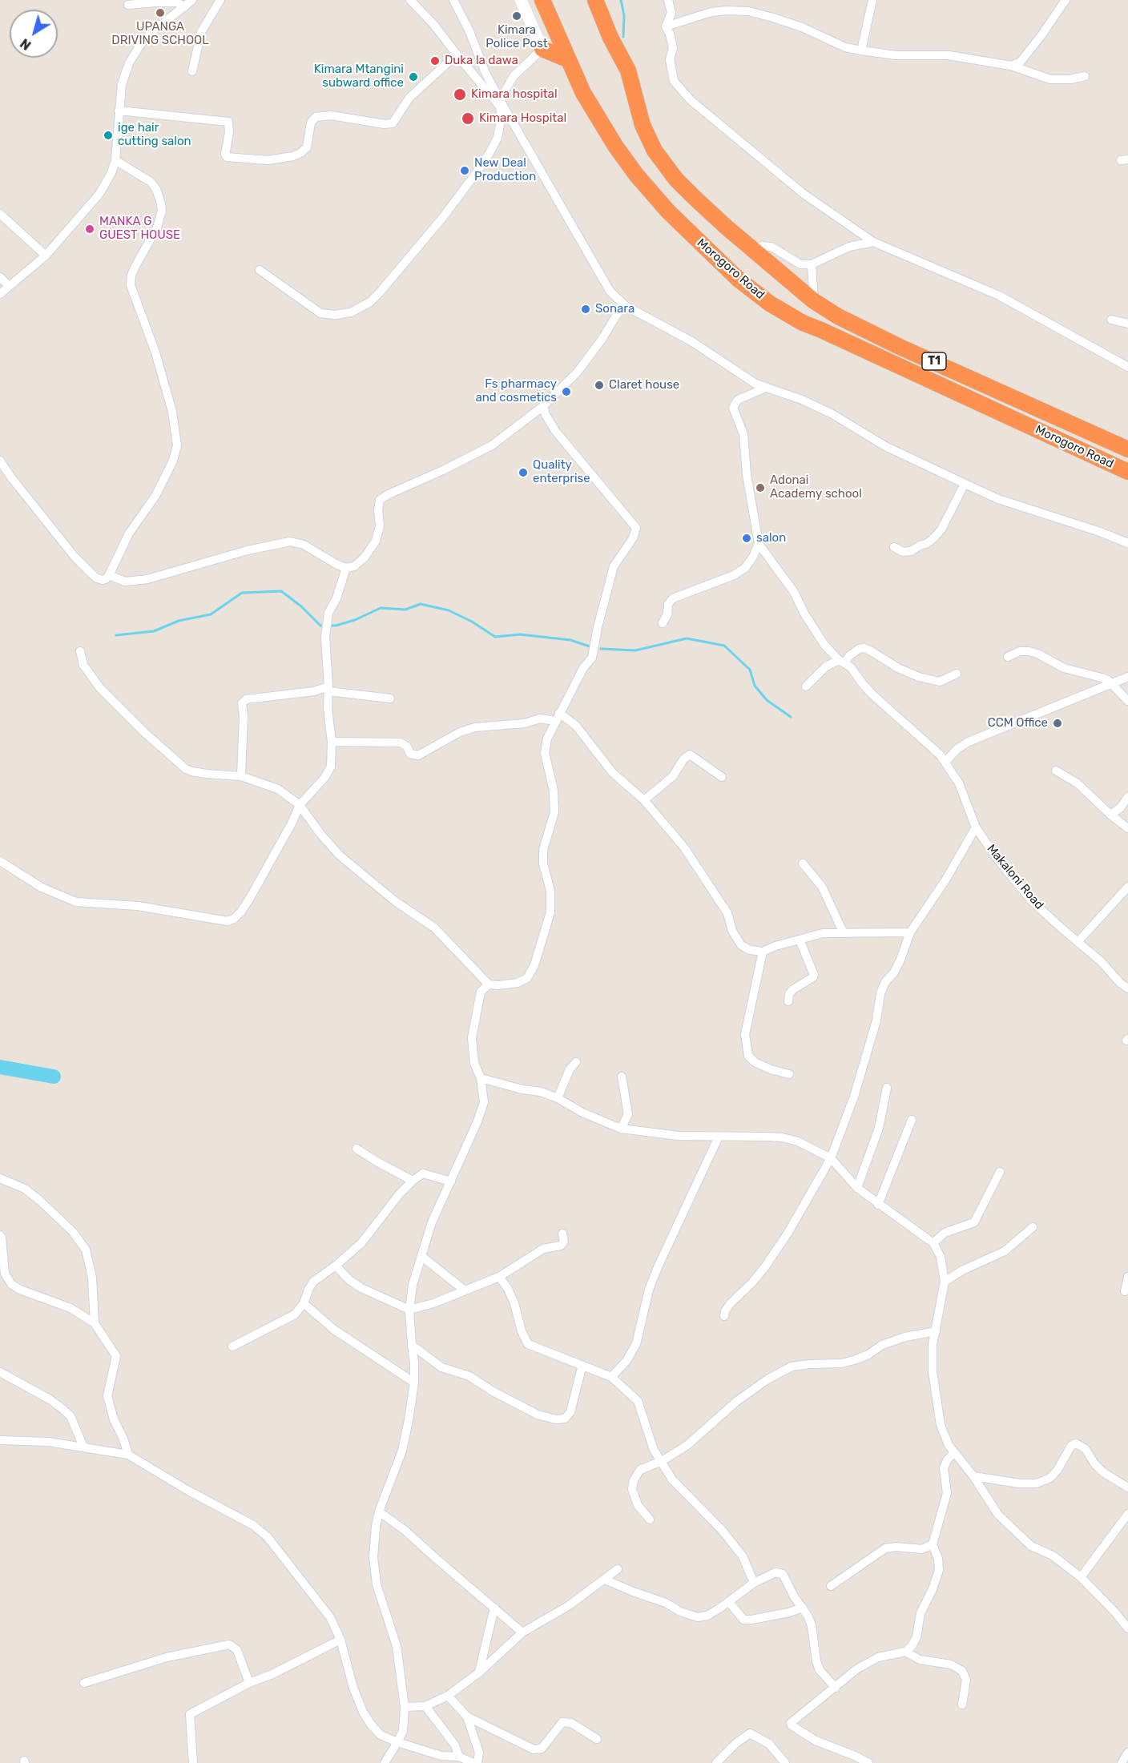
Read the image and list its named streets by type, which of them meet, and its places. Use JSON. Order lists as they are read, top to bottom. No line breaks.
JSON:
{"streets":{"highway":["Morogoro Road","T1"],"street":["Makaloni Road"]},"places":["UPANGA DRIVING SCHOOL","Kimara Police Post","Duka la dawa","Kimara Mtangini subward office","Kimara hospital","Kimara Hospital","ige hair cutting salon","New Deal Production","MANKA G GUEST HOUSE","Sonara","Claret house","Fs pharmacy and cosmetics","Quality enterprise","Adonai Academy school","salon","CCM Office"],"north":"bottom left"}
